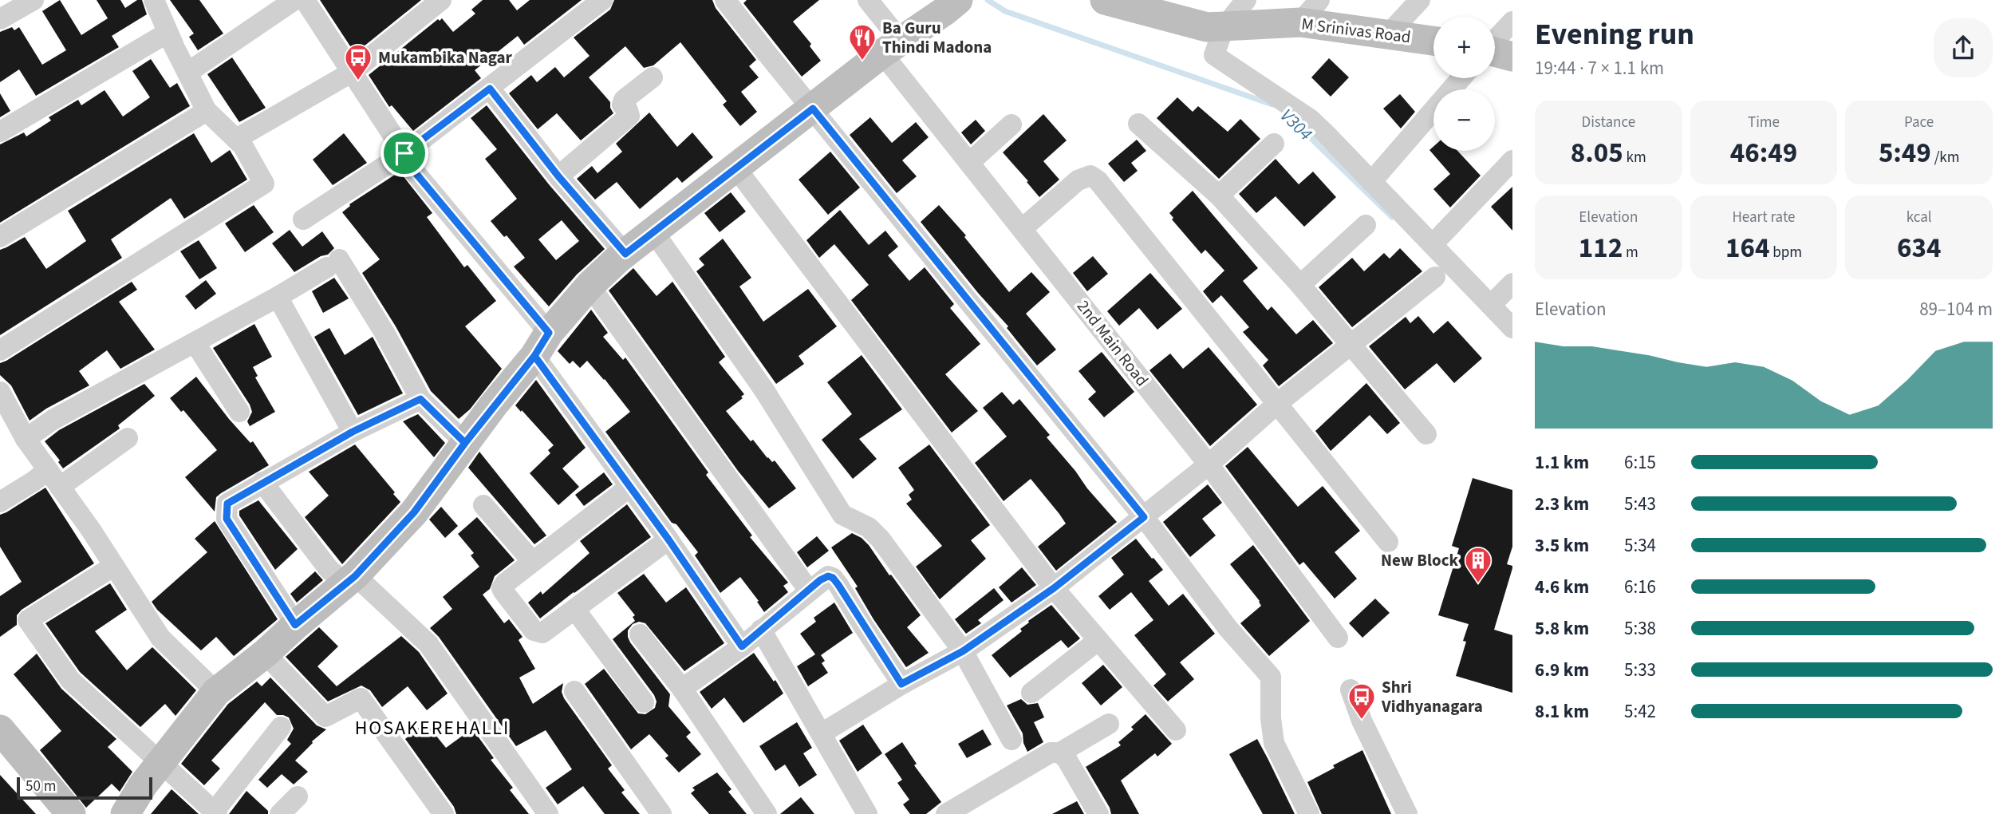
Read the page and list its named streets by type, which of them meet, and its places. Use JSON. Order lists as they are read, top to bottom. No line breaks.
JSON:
{"streets":{"street":["M Srinivas Road","2nd Main Road"]},"districts":["HOSAKEREHALLI"],"water":["V304"],"places":{"restaurant":["Ba Guru Thindi Madona"],"bus stop":["Mukambika Nagar","Shri Vidhyanagara"],"building":["New Block"]},"scale_bar":"50 m","page":{"heading":["Evening run","19:44 · 7 × 1.1 km"],"map_buttons":["+","−"],"stats":[["Distance","8.05 km"],["Time","46:49"],["Pace","5:49 /km"],["Elevation","112 m"],["Heart rate","164 bpm"],["kcal","634"]],"chart":["Elevation","89–104 m"],"list":[{"name":"1.1 km","note":"6:15"},{"name":"2.3 km","note":"5:43"},{"name":"3.5 km","note":"5:34"},{"name":"4.6 km","note":"6:16"},{"name":"5.8 km","note":"5:38"},{"name":"6.9 km","note":"5:33"},{"name":"8.1 km","note":"5:42"}],"scale":"50 m"}}
